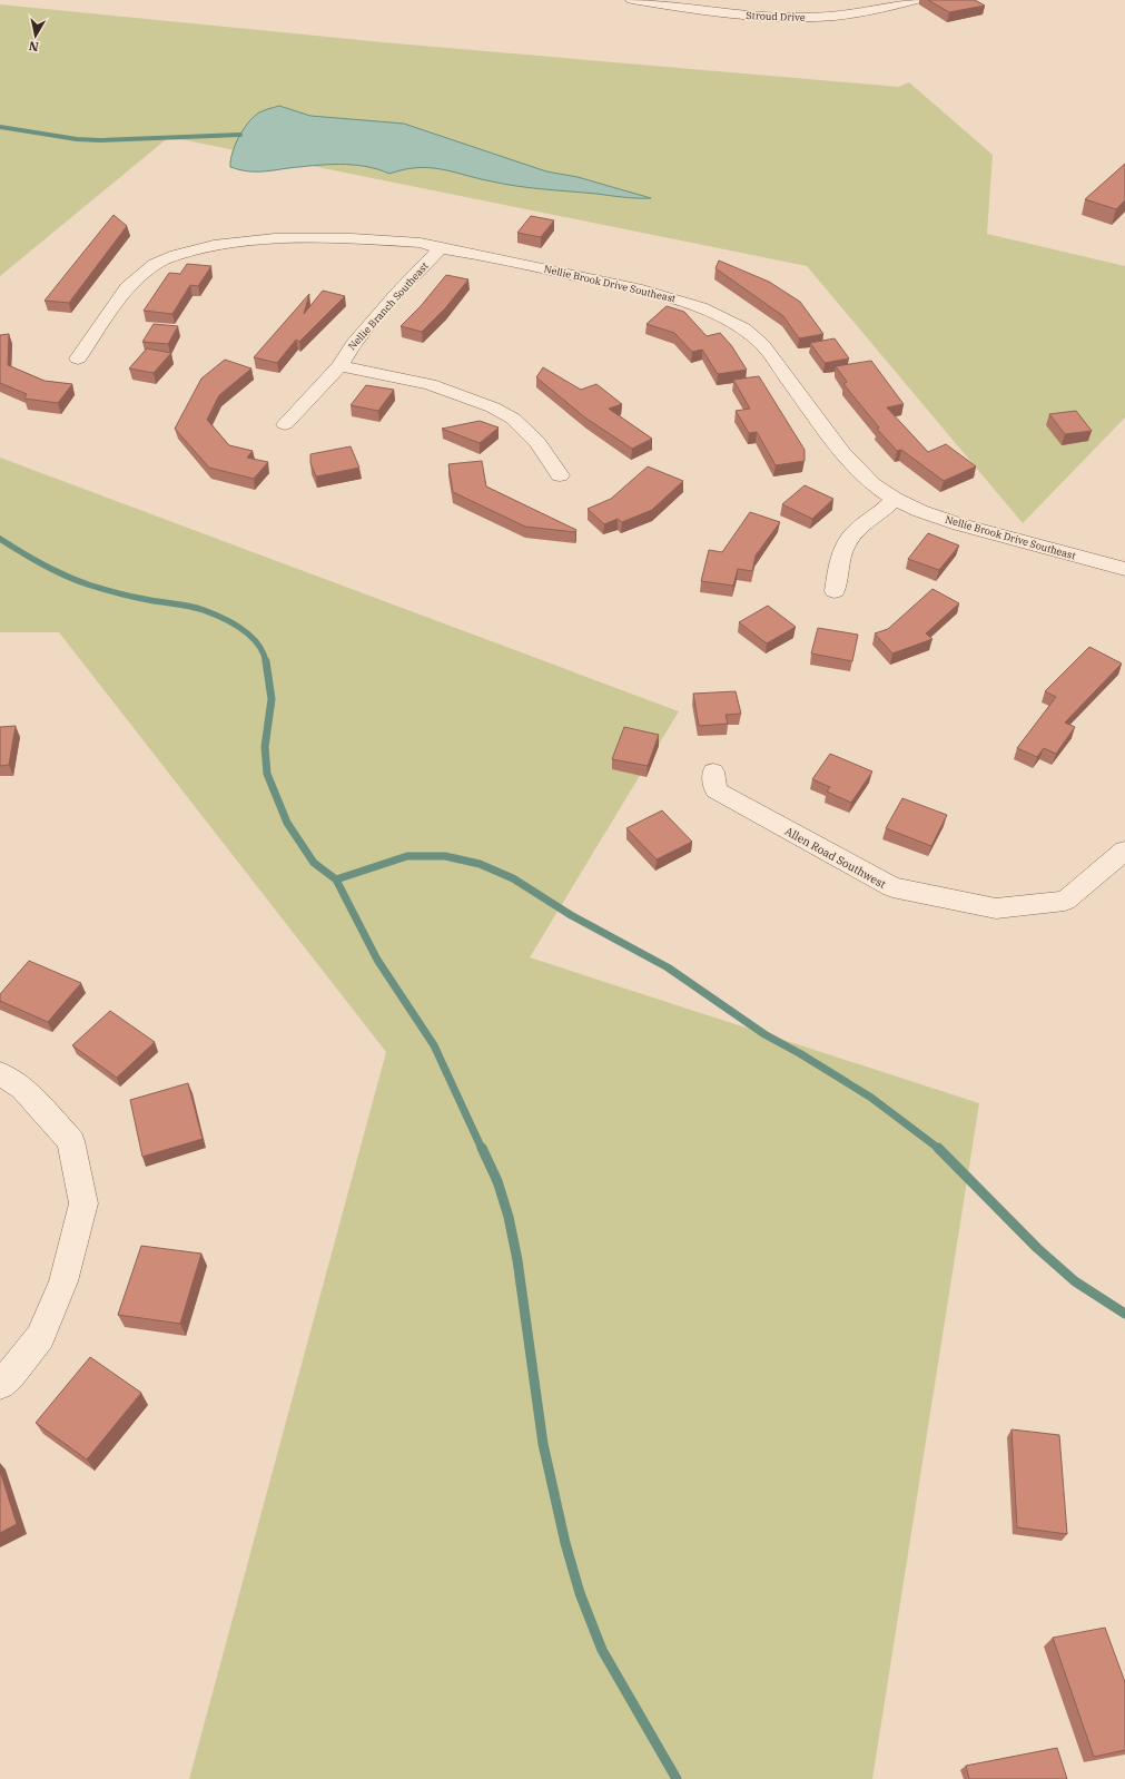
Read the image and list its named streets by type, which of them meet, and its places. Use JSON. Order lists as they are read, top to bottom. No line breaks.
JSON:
{"streets":{"street":["Stroud Drive","Nellie Brook Drive Southeast","Nellie Branch Southeast","Allen Road Southwest"]},"crossings":[["Nellie Brook Drive Southeast","Nellie Branch Southeast"]],"north":"bottom"}
